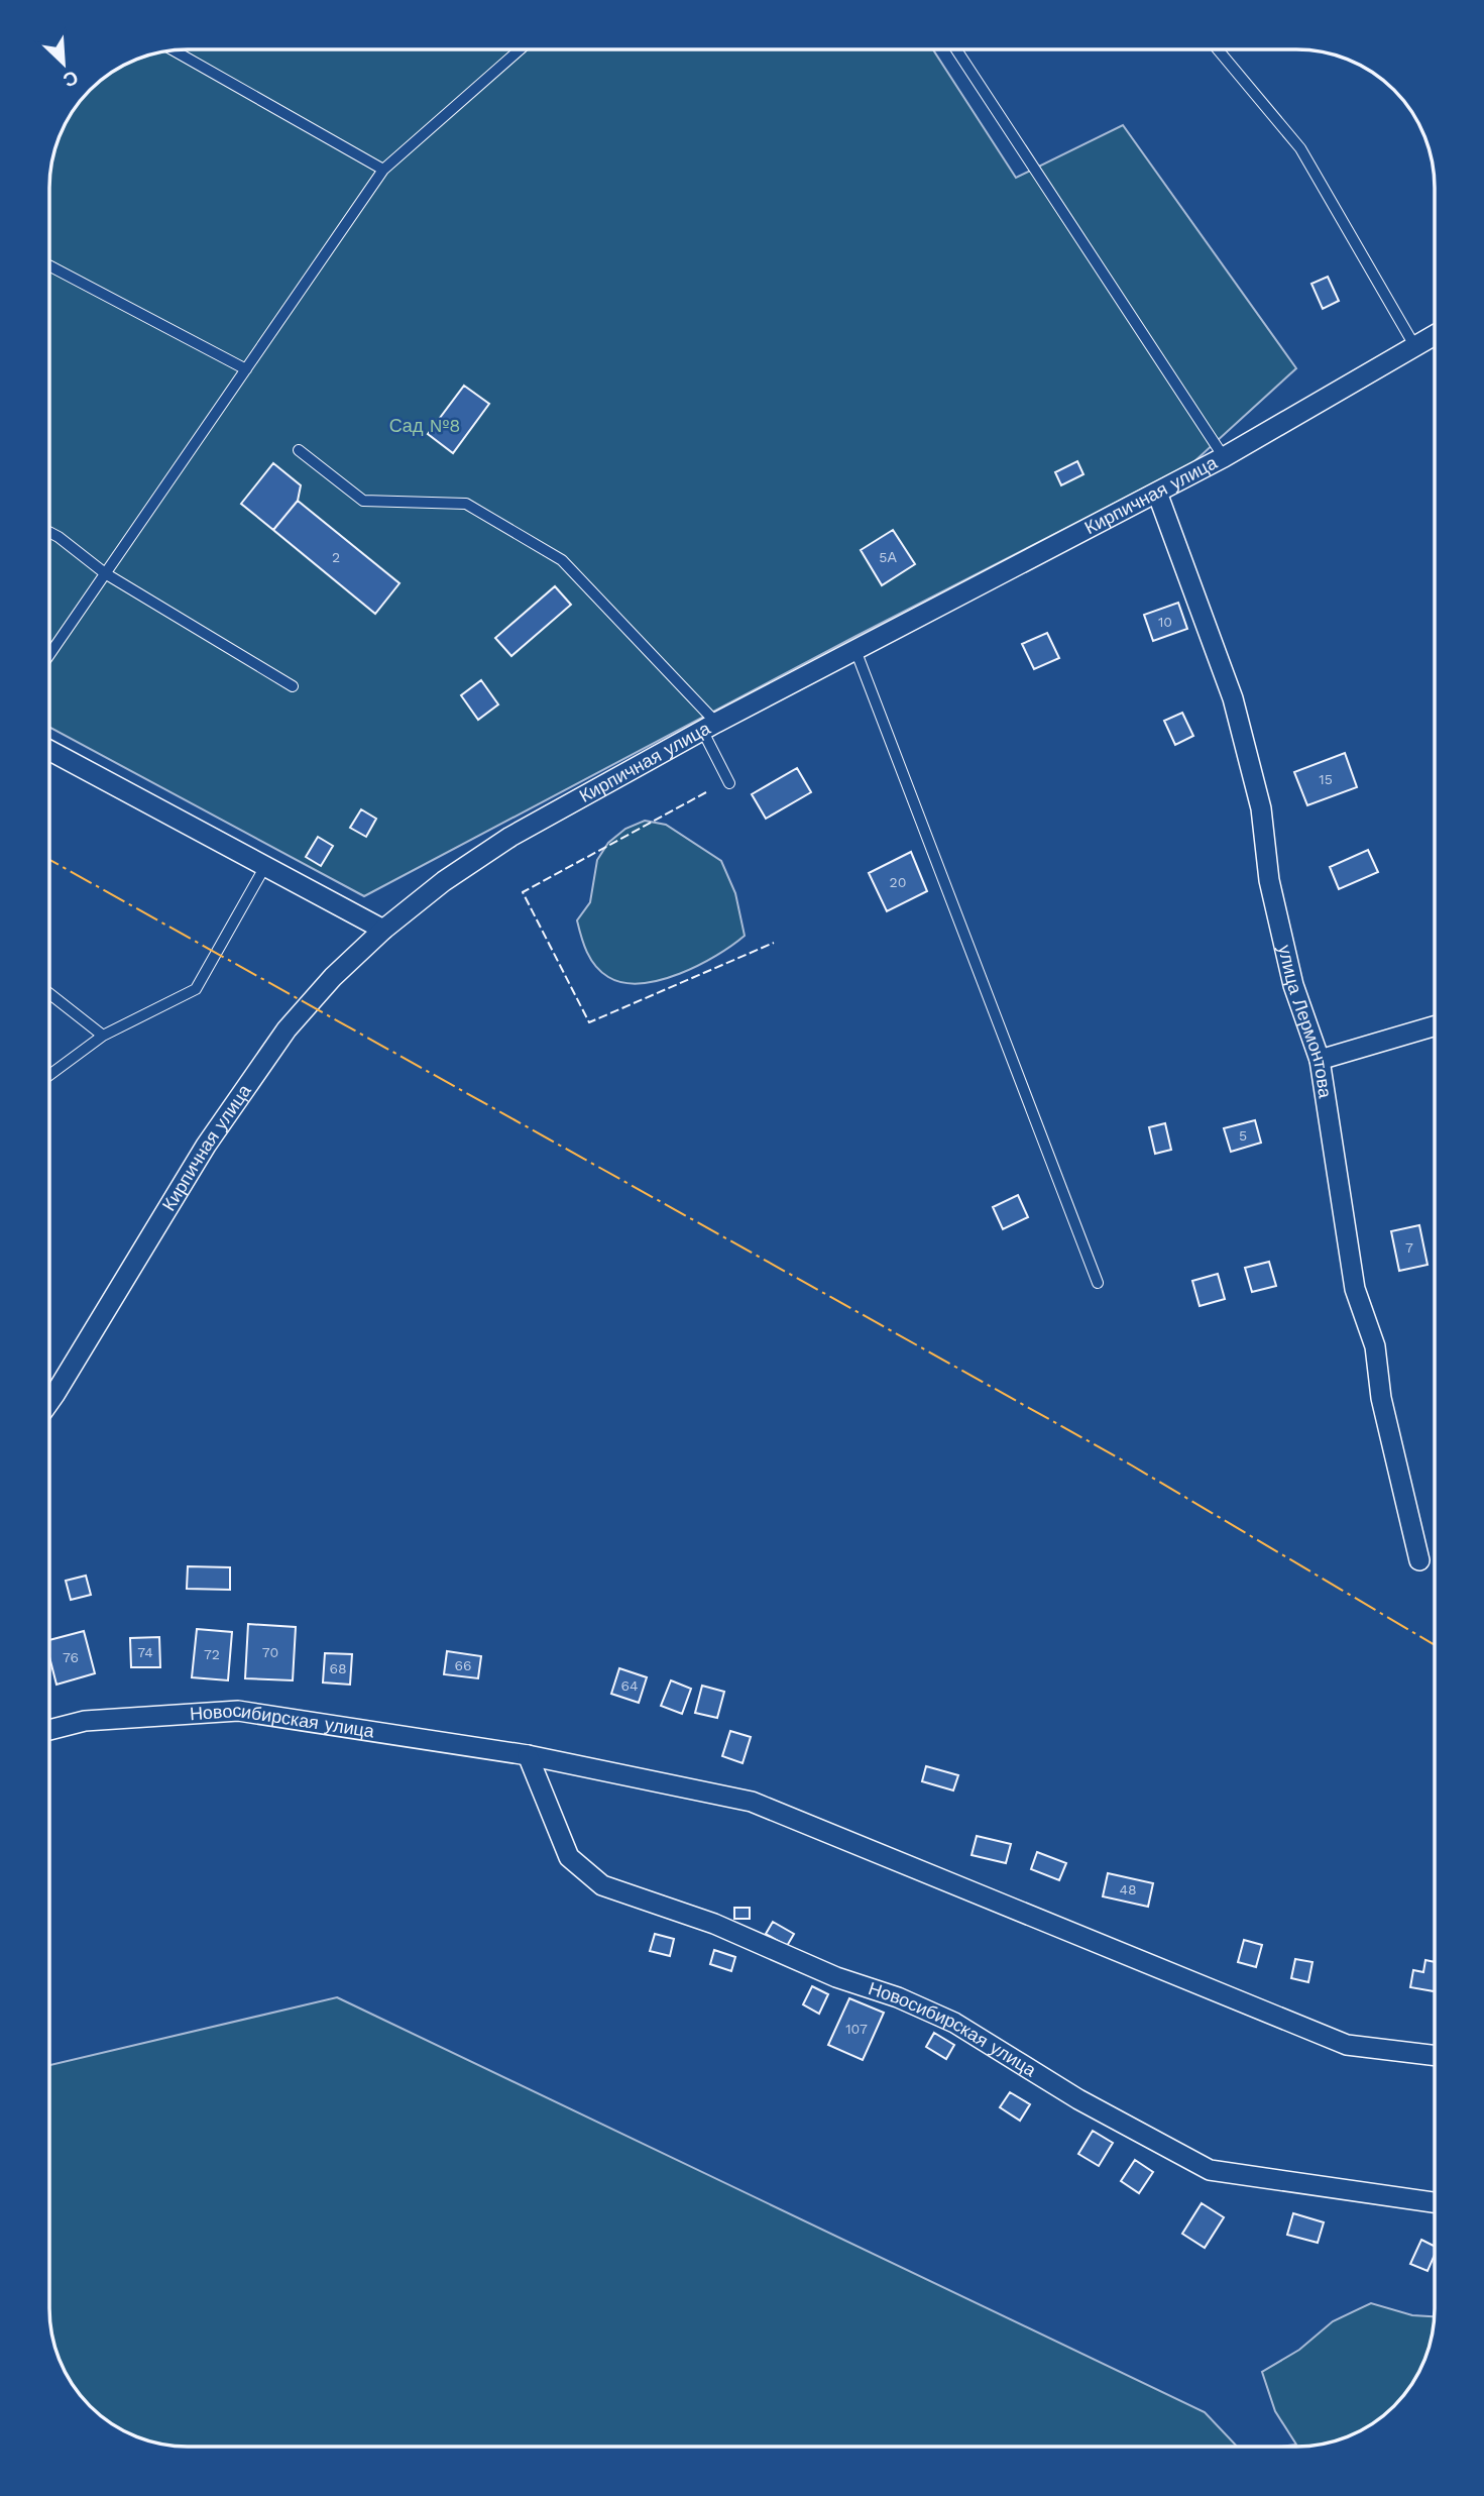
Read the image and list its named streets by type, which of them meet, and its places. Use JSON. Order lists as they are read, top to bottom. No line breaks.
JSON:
{"streets":{"street":["Кирпичная улица","улица Лермонтова","Новосибирская улица"]},"crossings":[["Кирпичная улица","улица Лермонтова"]],"parks":["Сад №8"],"house_numbers":["2","5А","10","15","20","5","7","74","70","72","76","66","68","64","48","107"],"north":"bottom right"}
